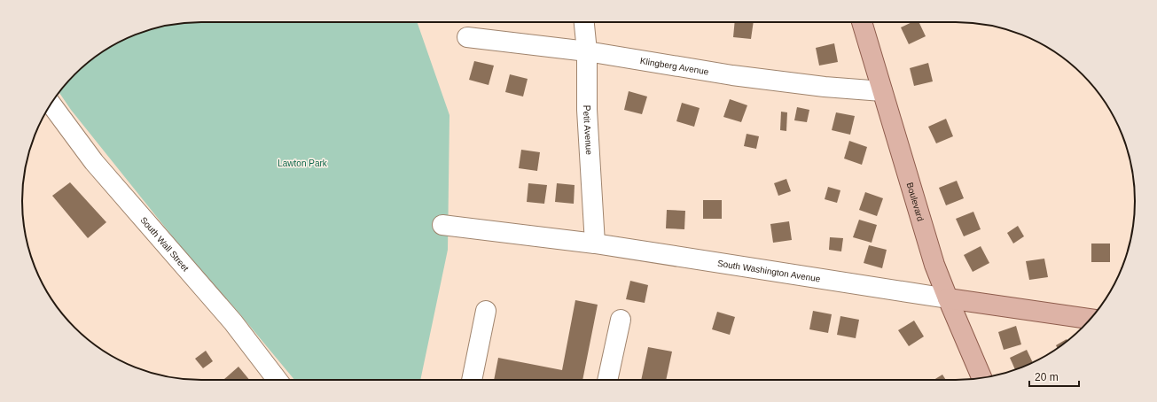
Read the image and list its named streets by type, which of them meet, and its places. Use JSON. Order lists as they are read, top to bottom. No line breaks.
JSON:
{"streets":{"main road":["Boulevard","South Washington Avenue"],"street":["Klingberg Avenue","Petit Avenue","South Wall Street"]},"crossings":[["Klingberg Avenue","Petit Avenue"],["Klingberg Avenue","Boulevard"],["Petit Avenue","South Washington Avenue"],["Boulevard","South Washington Avenue"]],"parks":["Lawton Park"],"scale_bar":"20 m"}
